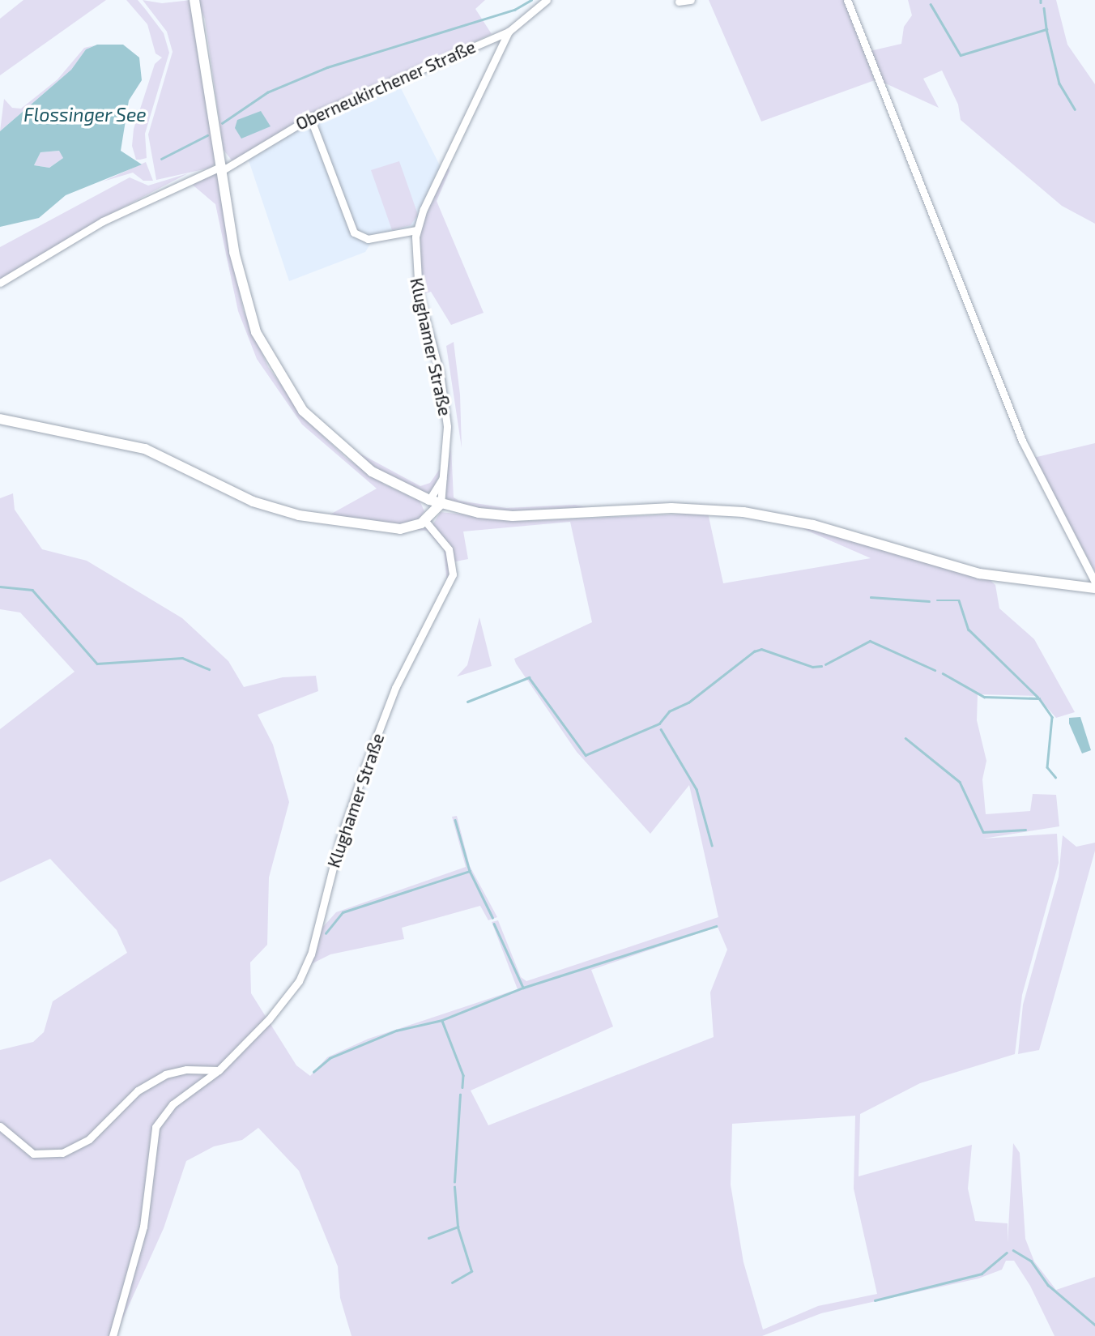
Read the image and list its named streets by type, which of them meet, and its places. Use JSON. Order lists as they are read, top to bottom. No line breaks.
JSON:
{"streets":{"street":["Oberneukirchener Straße","Klughamer Straße"]},"crossings":[["Oberneukirchener Straße","Klughamer Straße"]],"water":["Flossinger See"]}
